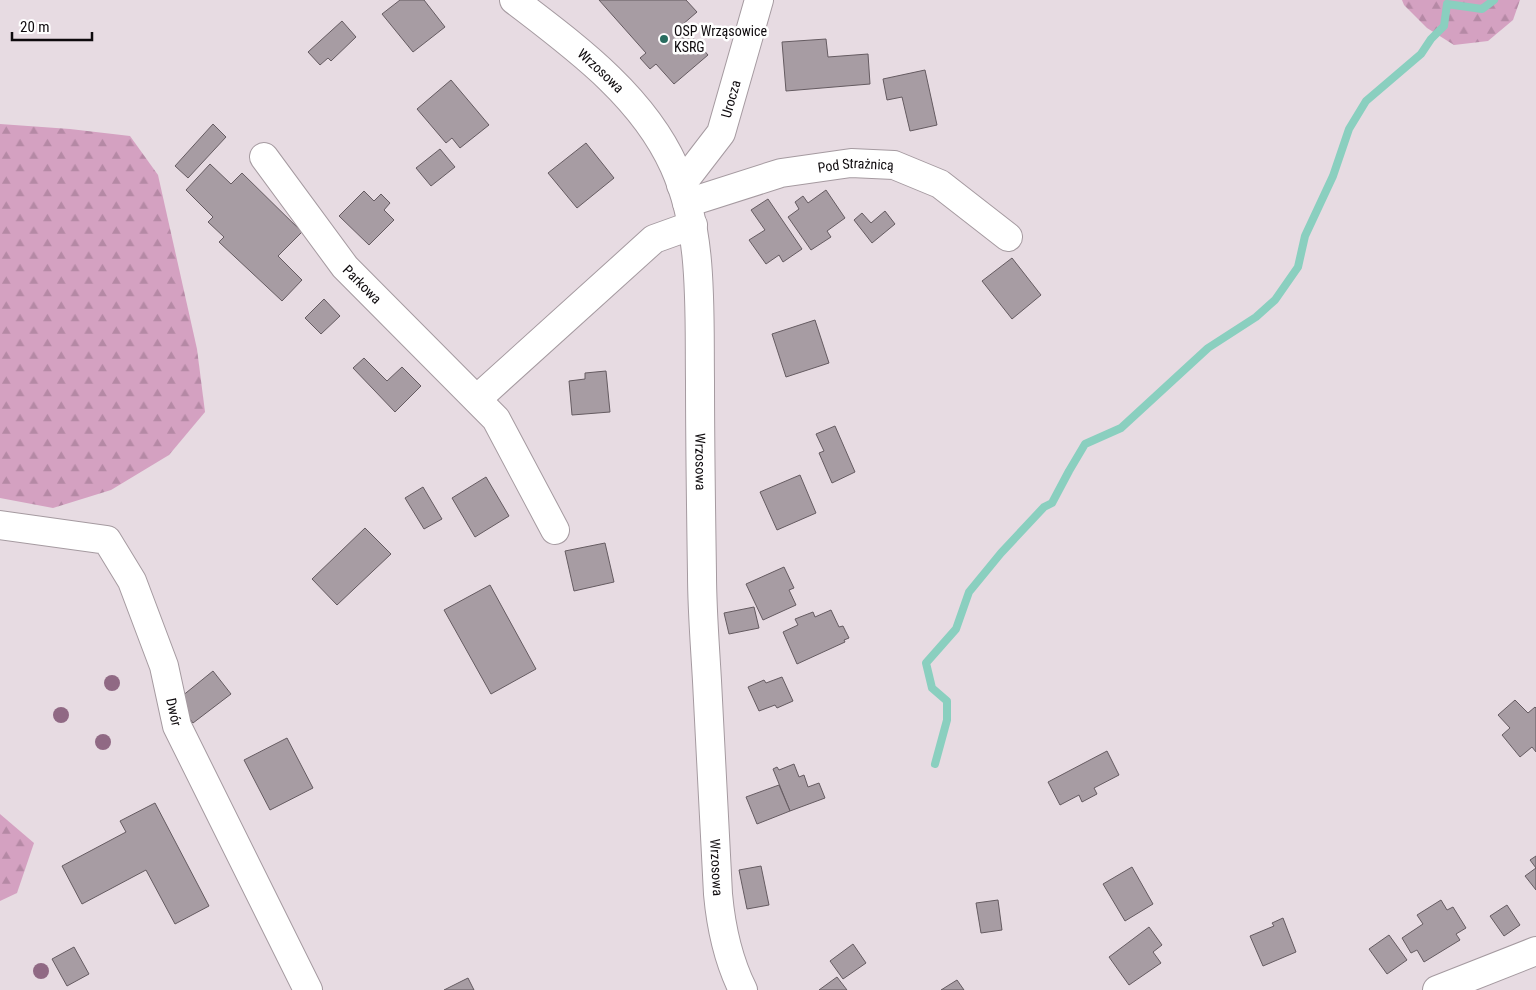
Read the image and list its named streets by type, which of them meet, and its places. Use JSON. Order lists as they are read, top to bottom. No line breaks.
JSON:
{"streets":{"street":["Wrzosowa","Urocza","Pod Strażnicą","Parkowa","Dwór"]},"crossings":[["Wrzosowa","Urocza"],["Wrzosowa","Pod Strażnicą"],["Urocza","Pod Strażnicą"]],"places":["OSP Wrząsowice KSRG"],"scale_bar":"20 m"}
